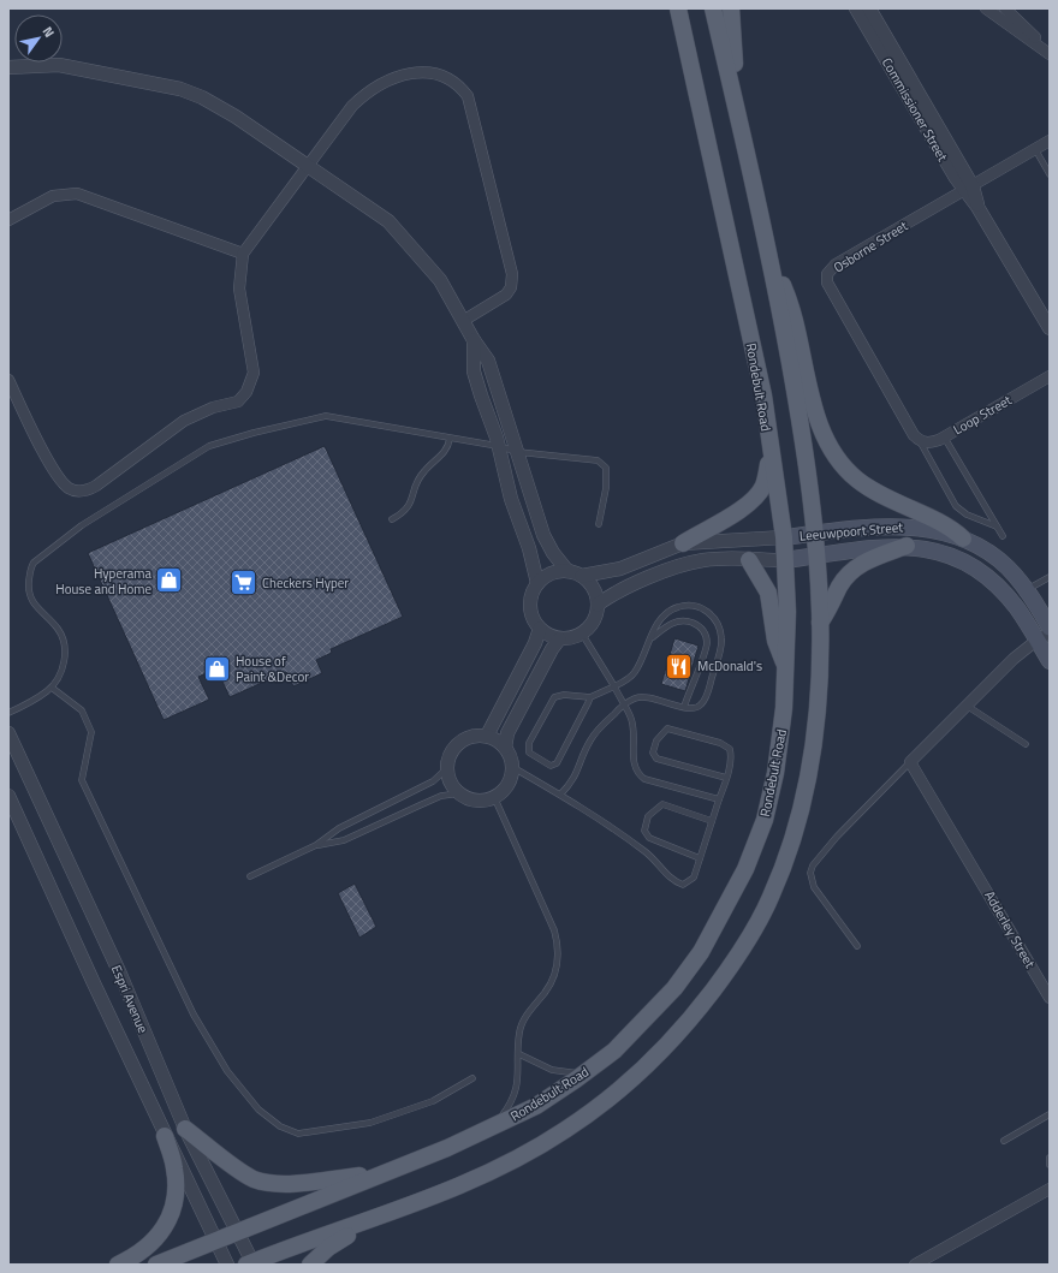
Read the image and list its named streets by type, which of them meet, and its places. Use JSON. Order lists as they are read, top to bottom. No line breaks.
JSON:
{"streets":{"main road":["Rondebult Road","Leeuwpoort Street"],"street":["Commissioner Street","Osborne Street","Loop Street","Adderley Street","Espri Avenue"]},"crossings":[["Commissioner Street","Osborne Street"],["Osborne Street","Loop Street"],["Rondebult Road","Leeuwpoort Street"],["Rondebult Road","Espri Avenue"]],"places":{"shop":["Hyperama House and Home","House of Paint &Decor"],"supermarket":["Checkers Hyper"],"restaurant":["McDonald's"]},"north":"top right"}
